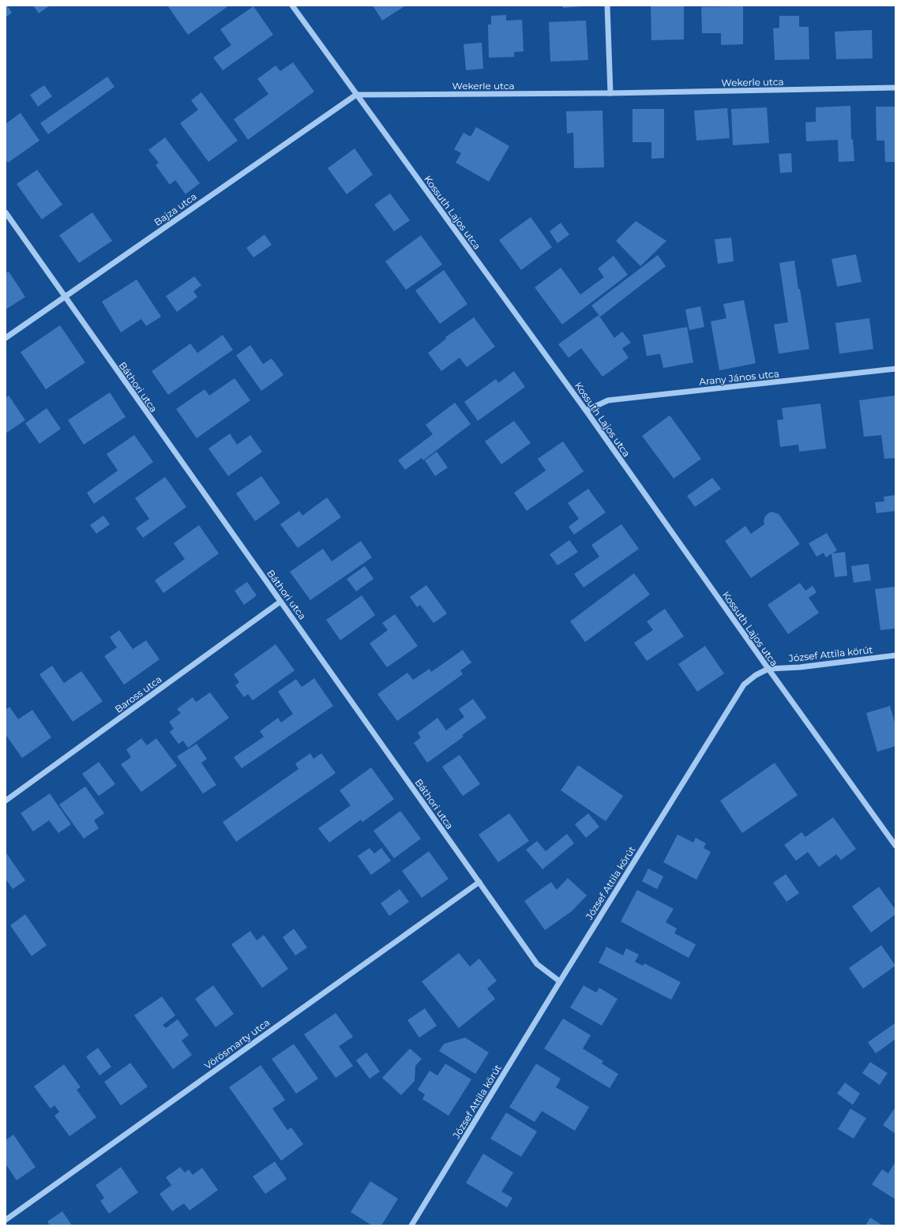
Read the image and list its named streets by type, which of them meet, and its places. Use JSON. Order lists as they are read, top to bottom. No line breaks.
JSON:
{"streets":{"street":["Wekerle utca","Bajza utca","Kossuth Lajos utca","Arany János utca","Báthori utca","József Attila körút","Baross utca","Vörösmarty utca"]},"crossings":[["Wekerle utca","Bajza utca"],["Wekerle utca","Kossuth Lajos utca"],["Bajza utca","Kossuth Lajos utca"],["Bajza utca","Báthori utca"],["Kossuth Lajos utca","Arany János utca"],["Kossuth Lajos utca","József Attila körút"],["Báthori utca","József Attila körút"],["Báthori utca","Baross utca"],["Báthori utca","Vörösmarty utca"]]}
